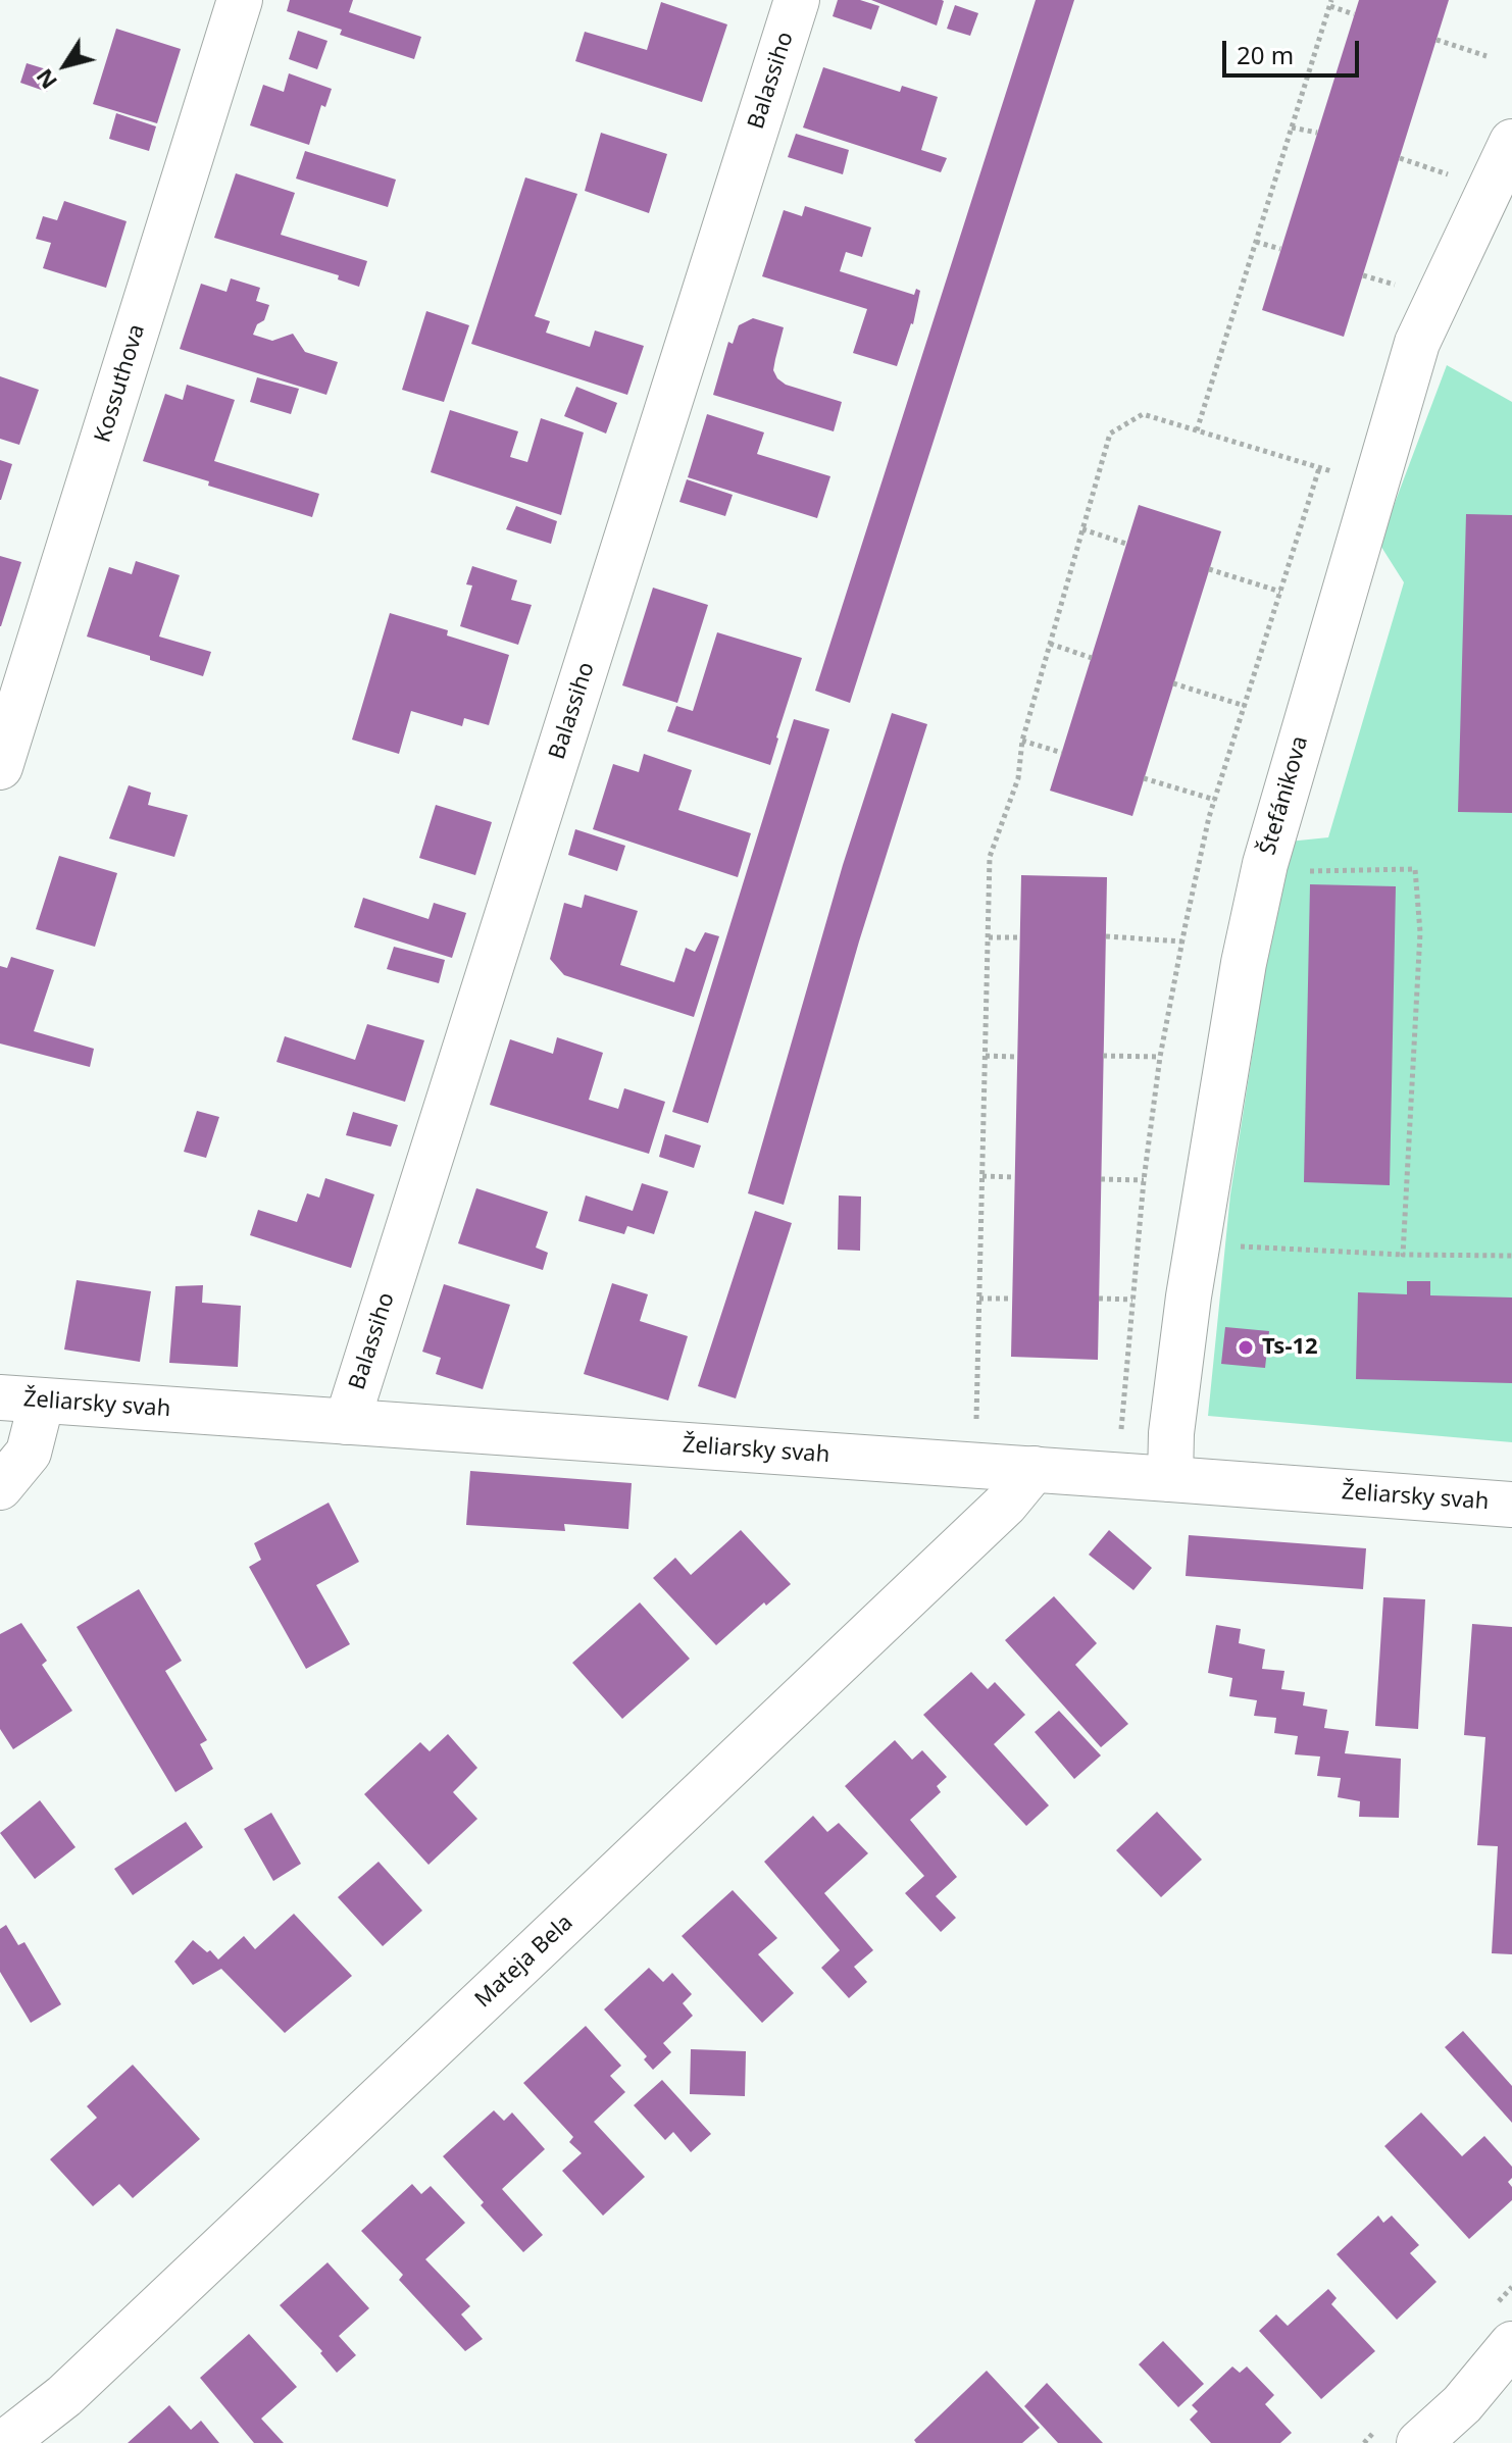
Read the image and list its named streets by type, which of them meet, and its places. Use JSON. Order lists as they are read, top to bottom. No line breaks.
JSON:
{"streets":{"street":["Balassiho","Kossuthova","Štefánikova","Želiarsky svah","Mateja Bela"]},"crossings":[["Balassiho","Želiarsky svah"],["Štefánikova","Želiarsky svah"],["Želiarsky svah","Mateja Bela"]],"places":["Ts-12"],"scale_bar":"20 m","north":"bottom left"}
